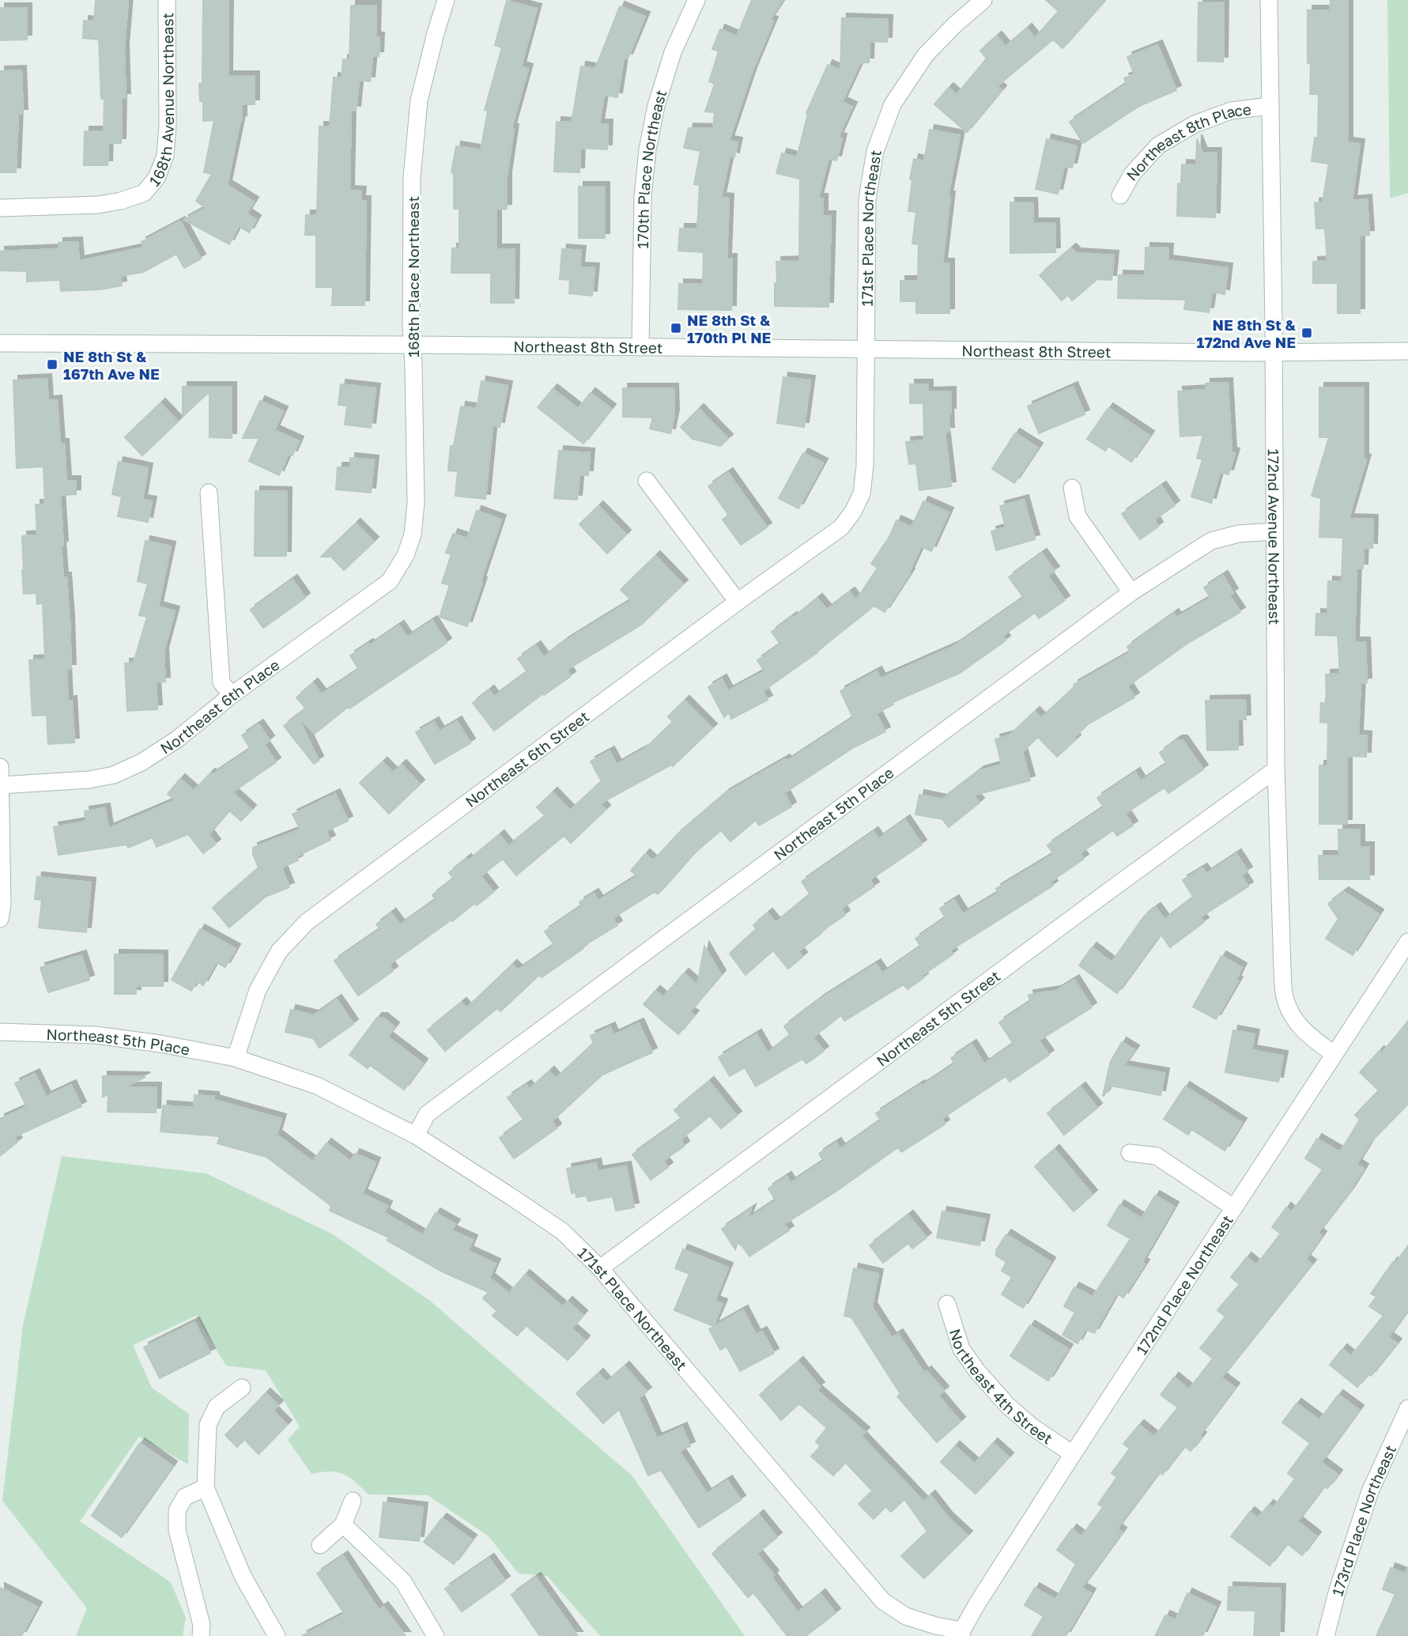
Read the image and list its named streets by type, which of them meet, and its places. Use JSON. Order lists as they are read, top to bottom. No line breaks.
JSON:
{"streets":{"street":["168th Avenue Northeast","Northeast 8th Place","170th Place Northeast","171st Place Northeast","168th Place Northeast","Northeast 8th Street","172nd Avenue Northeast","Northeast 6th Place","Northeast 6th Street","Northeast 5th Place","Northeast 5th Street","172nd Place Northeast","Northeast 4th Street","173rd Place Northeast"]},"crossings":[["Northeast 8th Place","172nd Avenue Northeast"],["170th Place Northeast","Northeast 8th Street"],["171st Place Northeast","Northeast 8th Street"],["171st Place Northeast","Northeast 6th Street"],["171st Place Northeast","Northeast 5th Place"],["171st Place Northeast","Northeast 5th Street"],["171st Place Northeast","172nd Place Northeast"],["168th Place Northeast","Northeast 8th Street"],["168th Place Northeast","Northeast 6th Place"],["Northeast 8th Street","172nd Avenue Northeast"],["172nd Avenue Northeast","Northeast 5th Place"],["172nd Avenue Northeast","Northeast 5th Street"],["172nd Avenue Northeast","172nd Place Northeast"],["Northeast 6th Street","Northeast 5th Place"],["172nd Place Northeast","Northeast 4th Street"]],"places":{"transit":["NE 8th St & 170th Pl NE","NE 8th St & 172nd Ave NE","NE 8th St & 167th Ave NE"]}}
